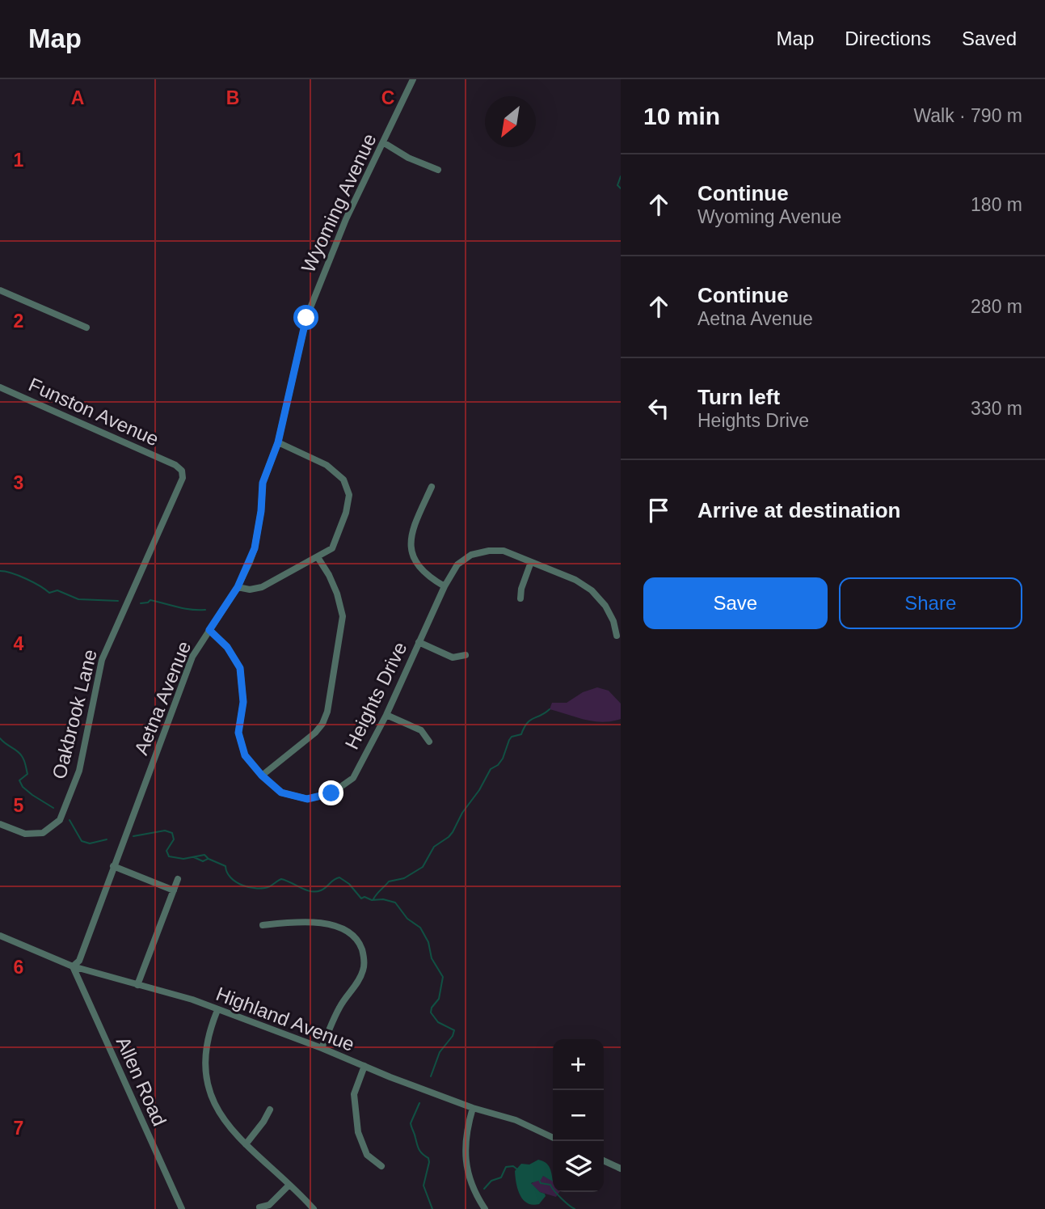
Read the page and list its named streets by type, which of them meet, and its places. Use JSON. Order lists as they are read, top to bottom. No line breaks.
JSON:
{"streets":{"street":["Wyoming Avenue","Funston Avenue","Heights Drive","Aetna Avenue","Oakbrook Lane","Highland Avenue","Allen Road"]},"crossings":[["Wyoming Avenue","Aetna Avenue"],["Funston Avenue","Oakbrook Lane"],["Heights Drive","Aetna Avenue"],["Aetna Avenue","Highland Avenue"],["Aetna Avenue","Allen Road"],["Highland Avenue","Allen Road"]],"north":"bottom left","page":{"header":"Map","nav":["Map","Directions","Saved"],"heading":["10 min","Walk · 790 m"],"list":[["Continue","Wyoming Avenue","180 m"],["Continue","Aetna Avenue","280 m"],["Turn left","Heights Drive","330 m"],"Arrive at destination"],"buttons":["Save","Share"],"map_buttons":["+","−"]},"grid":{"columns":["A","B","C"],"rows":["1","2","3","4","5","6","7"]}}
